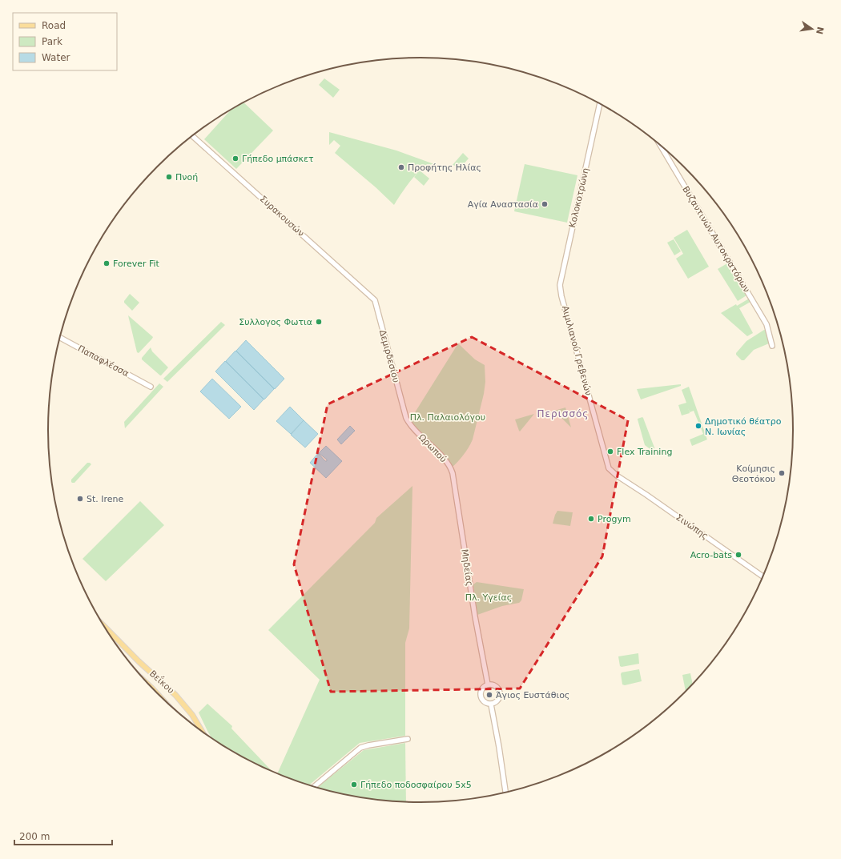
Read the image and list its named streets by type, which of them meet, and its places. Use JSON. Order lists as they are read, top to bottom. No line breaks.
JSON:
{"streets":{"main road":["Βεΐκου"],"street":["Κολοκοτρώνη","Συρακουσών","Βυζαντινών Αυτοκρατόρων","Αιμιλιανού Γρεβενών","Δεμιρδεσίου","Παπαφλέσσα","Ωρωπού","Σινώπης","Μηδείας"]},"crossings":[["Κολοκοτρώνη","Αιμιλιανού Γρεβενών"],["Συρακουσών","Δεμιρδεσίου"],["Αιμιλιανού Γρεβενών","Σινώπης"],["Δεμιρδεσίου","Ωρωπού"],["Ωρωπού","Μηδείας"]],"districts":["Περισσός"],"parks":["Πλ. Παλαιολόγου","Πλ. Υγείας"],"places":["Γήπεδο μπάσκετ","Προφήτης Ηλίας","Πνοή","Αγία Αναστασία","Forever Fit","Συλλογος Φωτια","Δημοτικό θέατρο Ν. Ιωνίας","Flex Training","Κοίμησις Θεοτόκου","St. Irene","Progym","Acro-bats","Άγιος Ευστάθιος","Γήπεδο ποδοσφαίρου 5x5"],"legend":["Road","Park","Water"],"scale_bar":"200 m","north":"right"}
